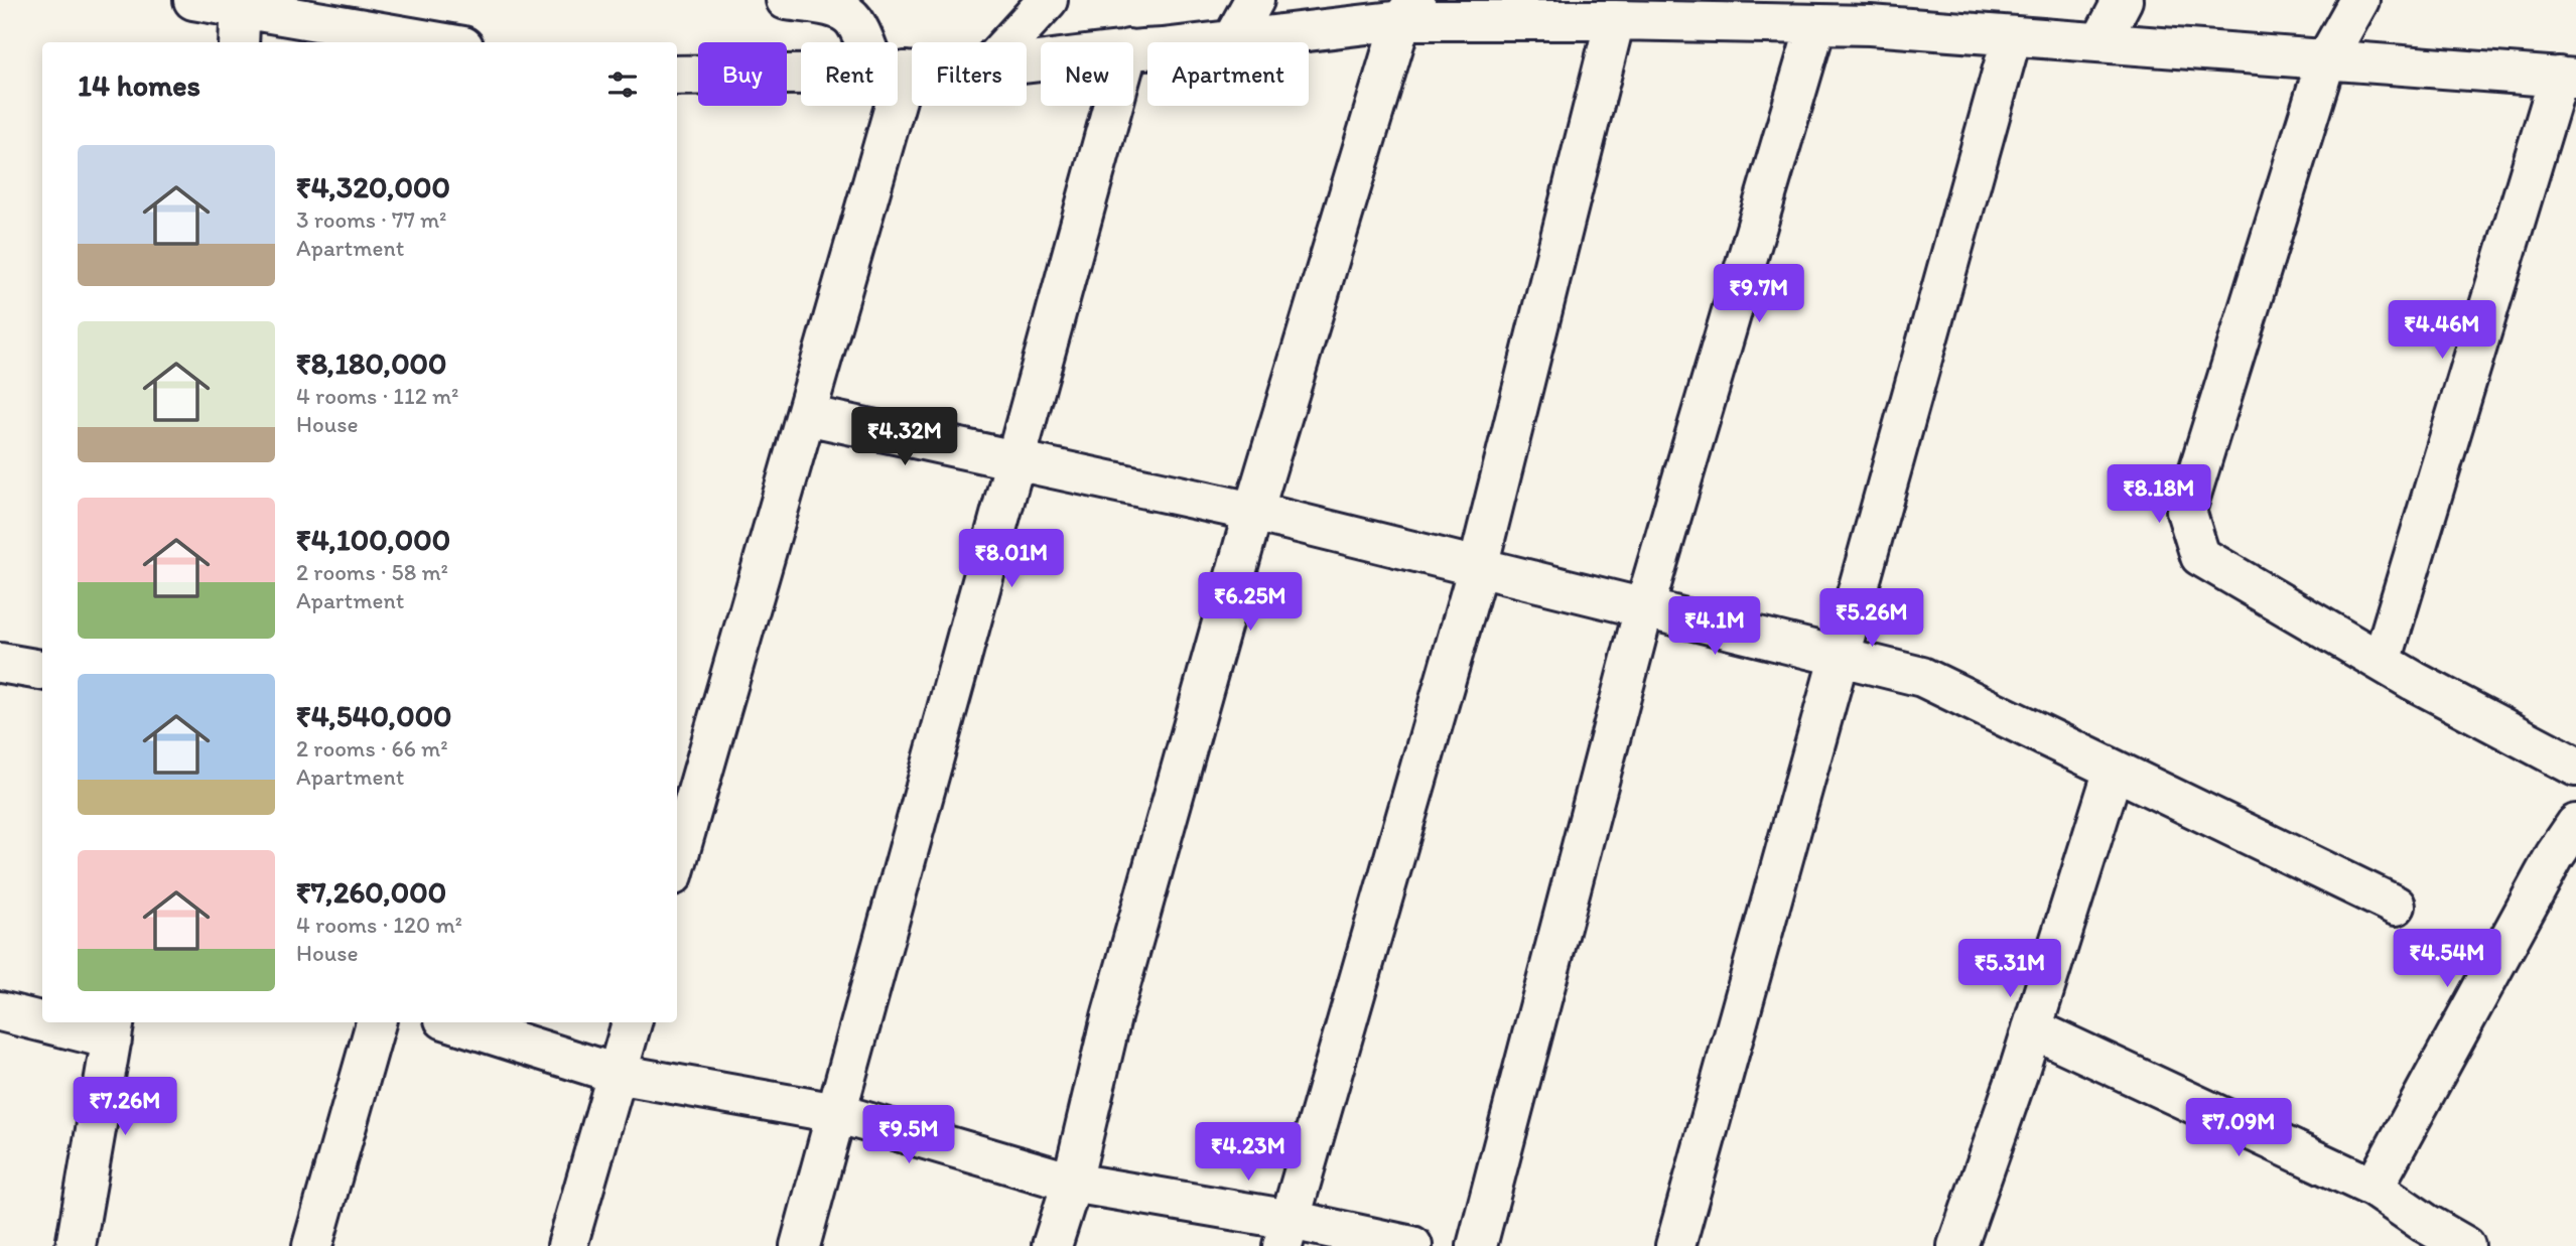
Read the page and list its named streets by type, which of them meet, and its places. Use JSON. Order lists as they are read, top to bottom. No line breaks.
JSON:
{"page":{"chip":["Buy","Rent","Filters","New","Apartment"],"heading":"14 homes","list":[{"name":"₹4,320,000","note":"3 rooms · 77 m² · Apartment"},{"name":"₹8,180,000","note":"4 rooms · 112 m² · House"},{"name":"₹4,100,000","note":"2 rooms · 58 m² · Apartment"},{"name":"₹4,540,000","note":"2 rooms · 66 m² · Apartment"},{"name":"₹7,260,000","note":"4 rooms · 120 m² · House"}],"price":["₹9.7M","₹4.46M","₹4.32M","₹8.18M","₹8.01M","₹6.25M","₹5.26M","₹4.1M","₹4.54M","₹5.31M","₹7.26M","₹7.09M","₹9.5M","₹4.23M"]}}
